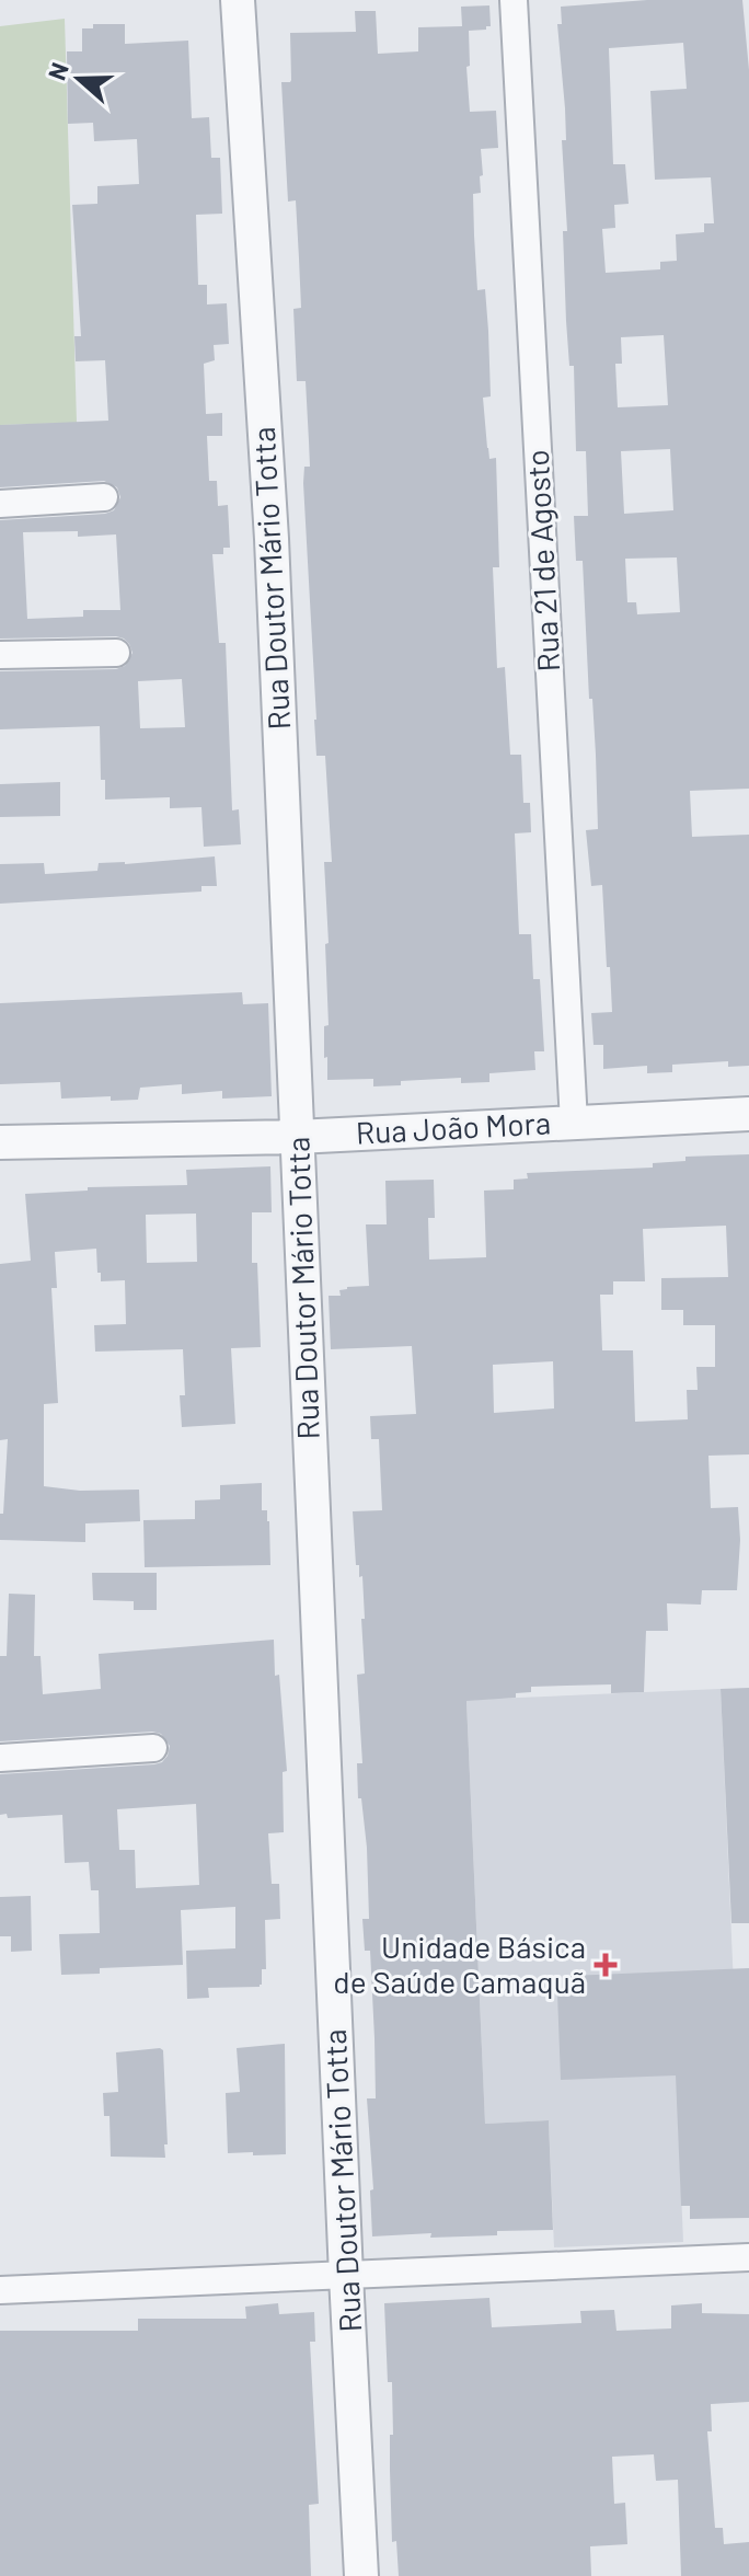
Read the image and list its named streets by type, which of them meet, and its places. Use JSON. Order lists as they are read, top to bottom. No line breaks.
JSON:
{"streets":{"street":["Rua 21 de Agosto","Rua Doutor Mário Totta","Rua João Mora"]},"crossings":[["Rua 21 de Agosto","Rua João Mora"],["Rua Doutor Mário Totta","Rua João Mora"]],"places":{"health":["Unidade Básica de Saúde Camaquã"]},"north":"left"}
